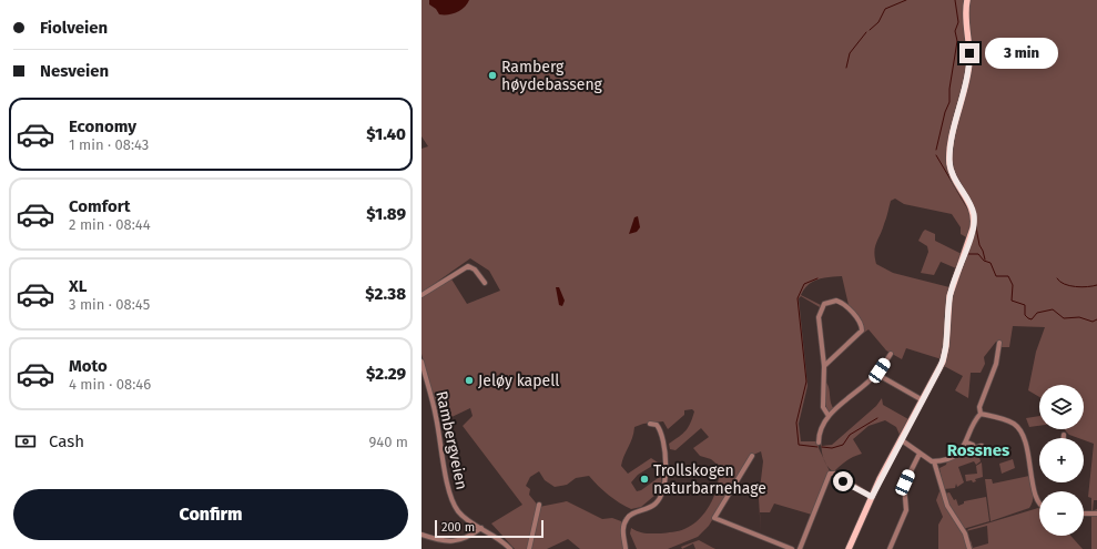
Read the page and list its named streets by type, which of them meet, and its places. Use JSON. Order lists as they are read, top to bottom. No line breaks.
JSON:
{"streets":{"street":["Rambergveien"]},"districts":["Rossnes"],"places":["Ramberg høydebasseng","Jeløy kapell","Trollskogen naturbarnehage"],"scale_bar":"200 m","page":{"banner":["Fiolveien","Nesveien"],"bubble":"3 min","list":[{"name":"Economy","note":"1 min · 08:43","value":"$1.40"},{"name":"Comfort","note":"2 min · 08:44","value":"$1.89"},{"name":"XL","note":"3 min · 08:45","value":"$2.38"},{"name":"Moto","note":"4 min · 08:46","value":"$2.29"}],"map_buttons":["+","−"],"pay":["Cash","940 m"],"buttons":"Confirm","scale":"200 m"}}
